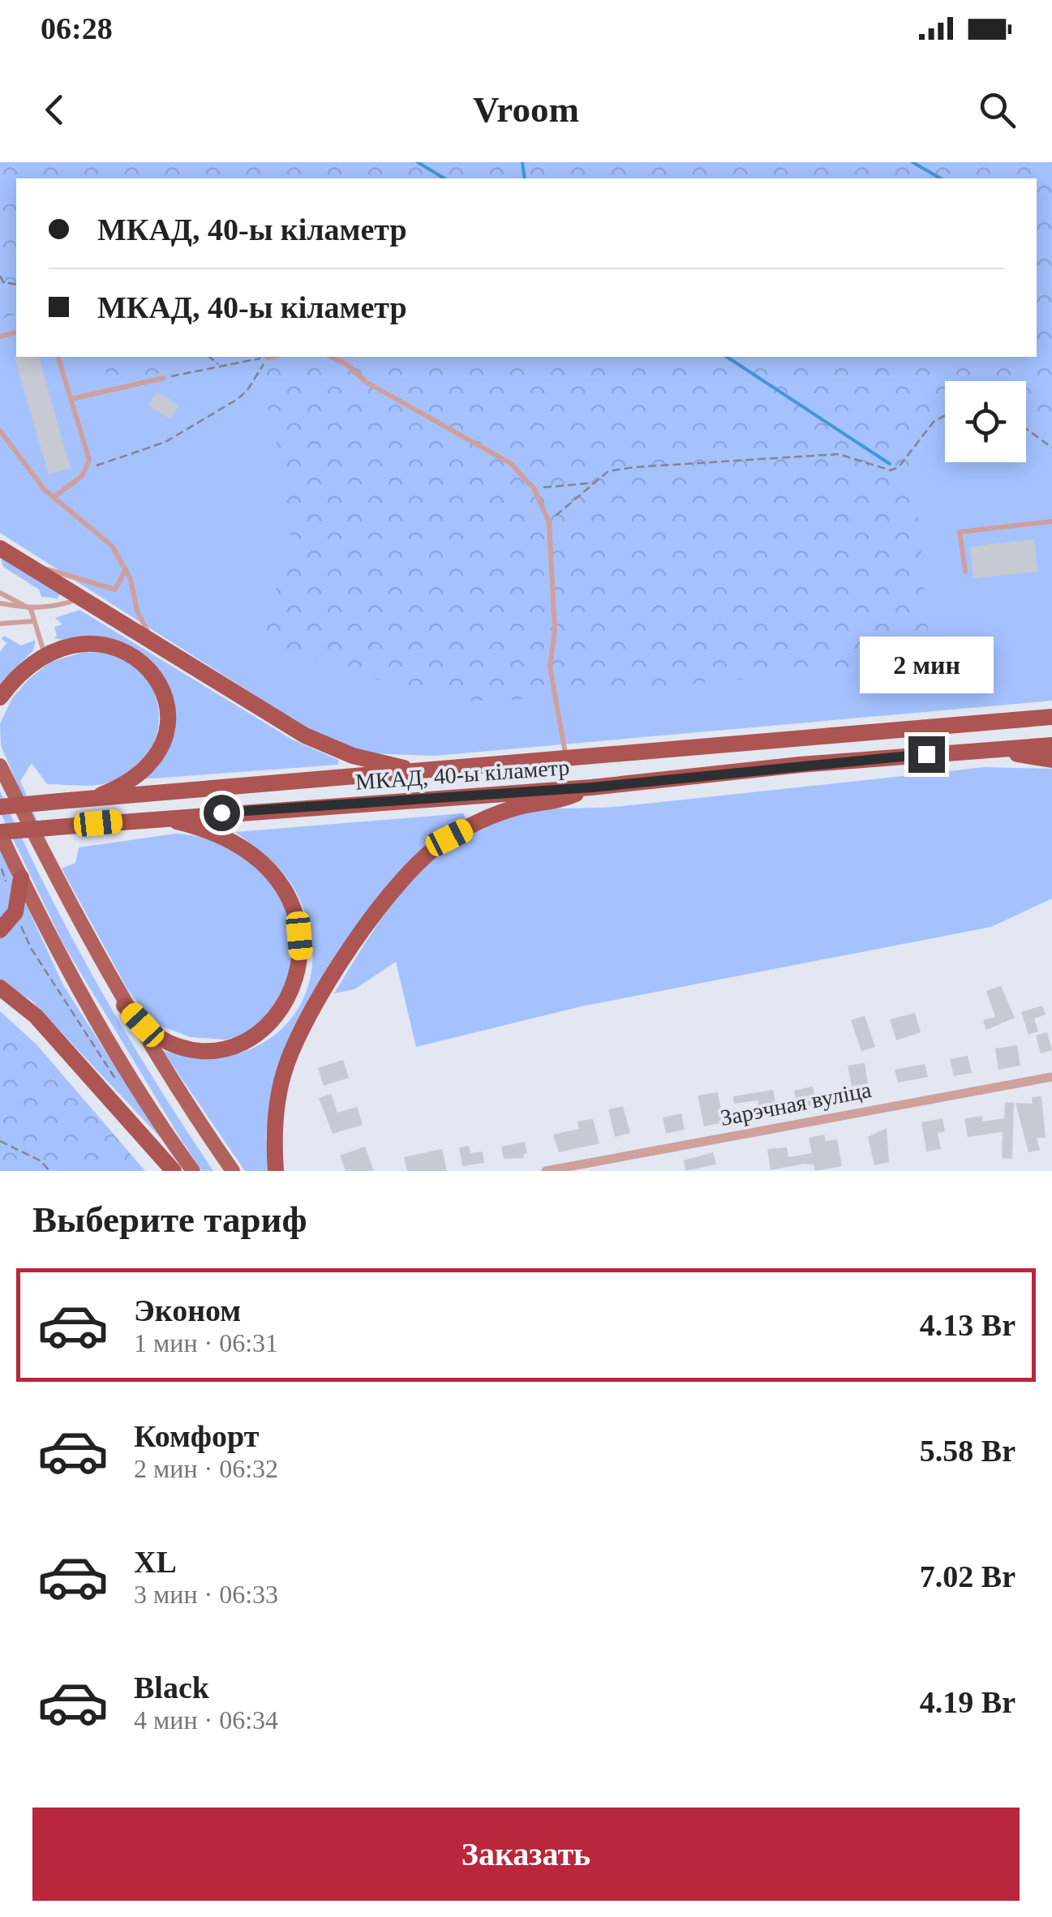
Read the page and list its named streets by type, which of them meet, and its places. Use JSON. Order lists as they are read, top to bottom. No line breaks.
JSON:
{"streets":{"highway":["МКАД, 40-ы кіламетр"],"street":["Зарэчная вуліца"]},"page":{"status":"06:28","header":"Vroom","banner":["МКАД, 40-ы кіламетр","МКАД, 40-ы кіламетр"],"bubble":"2 мин","heading":"Выберите тариф","list":[{"name":"Эконом","note":"1 мин · 06:31","value":"4.13 Br"},{"name":"Комфорт","note":"2 мин · 06:32","value":"5.58 Br"},{"name":"XL","note":"3 мин · 06:33","value":"7.02 Br"},{"name":"Black","note":"4 мин · 06:34","value":"4.19 Br"}],"buttons":"Заказать"}}
